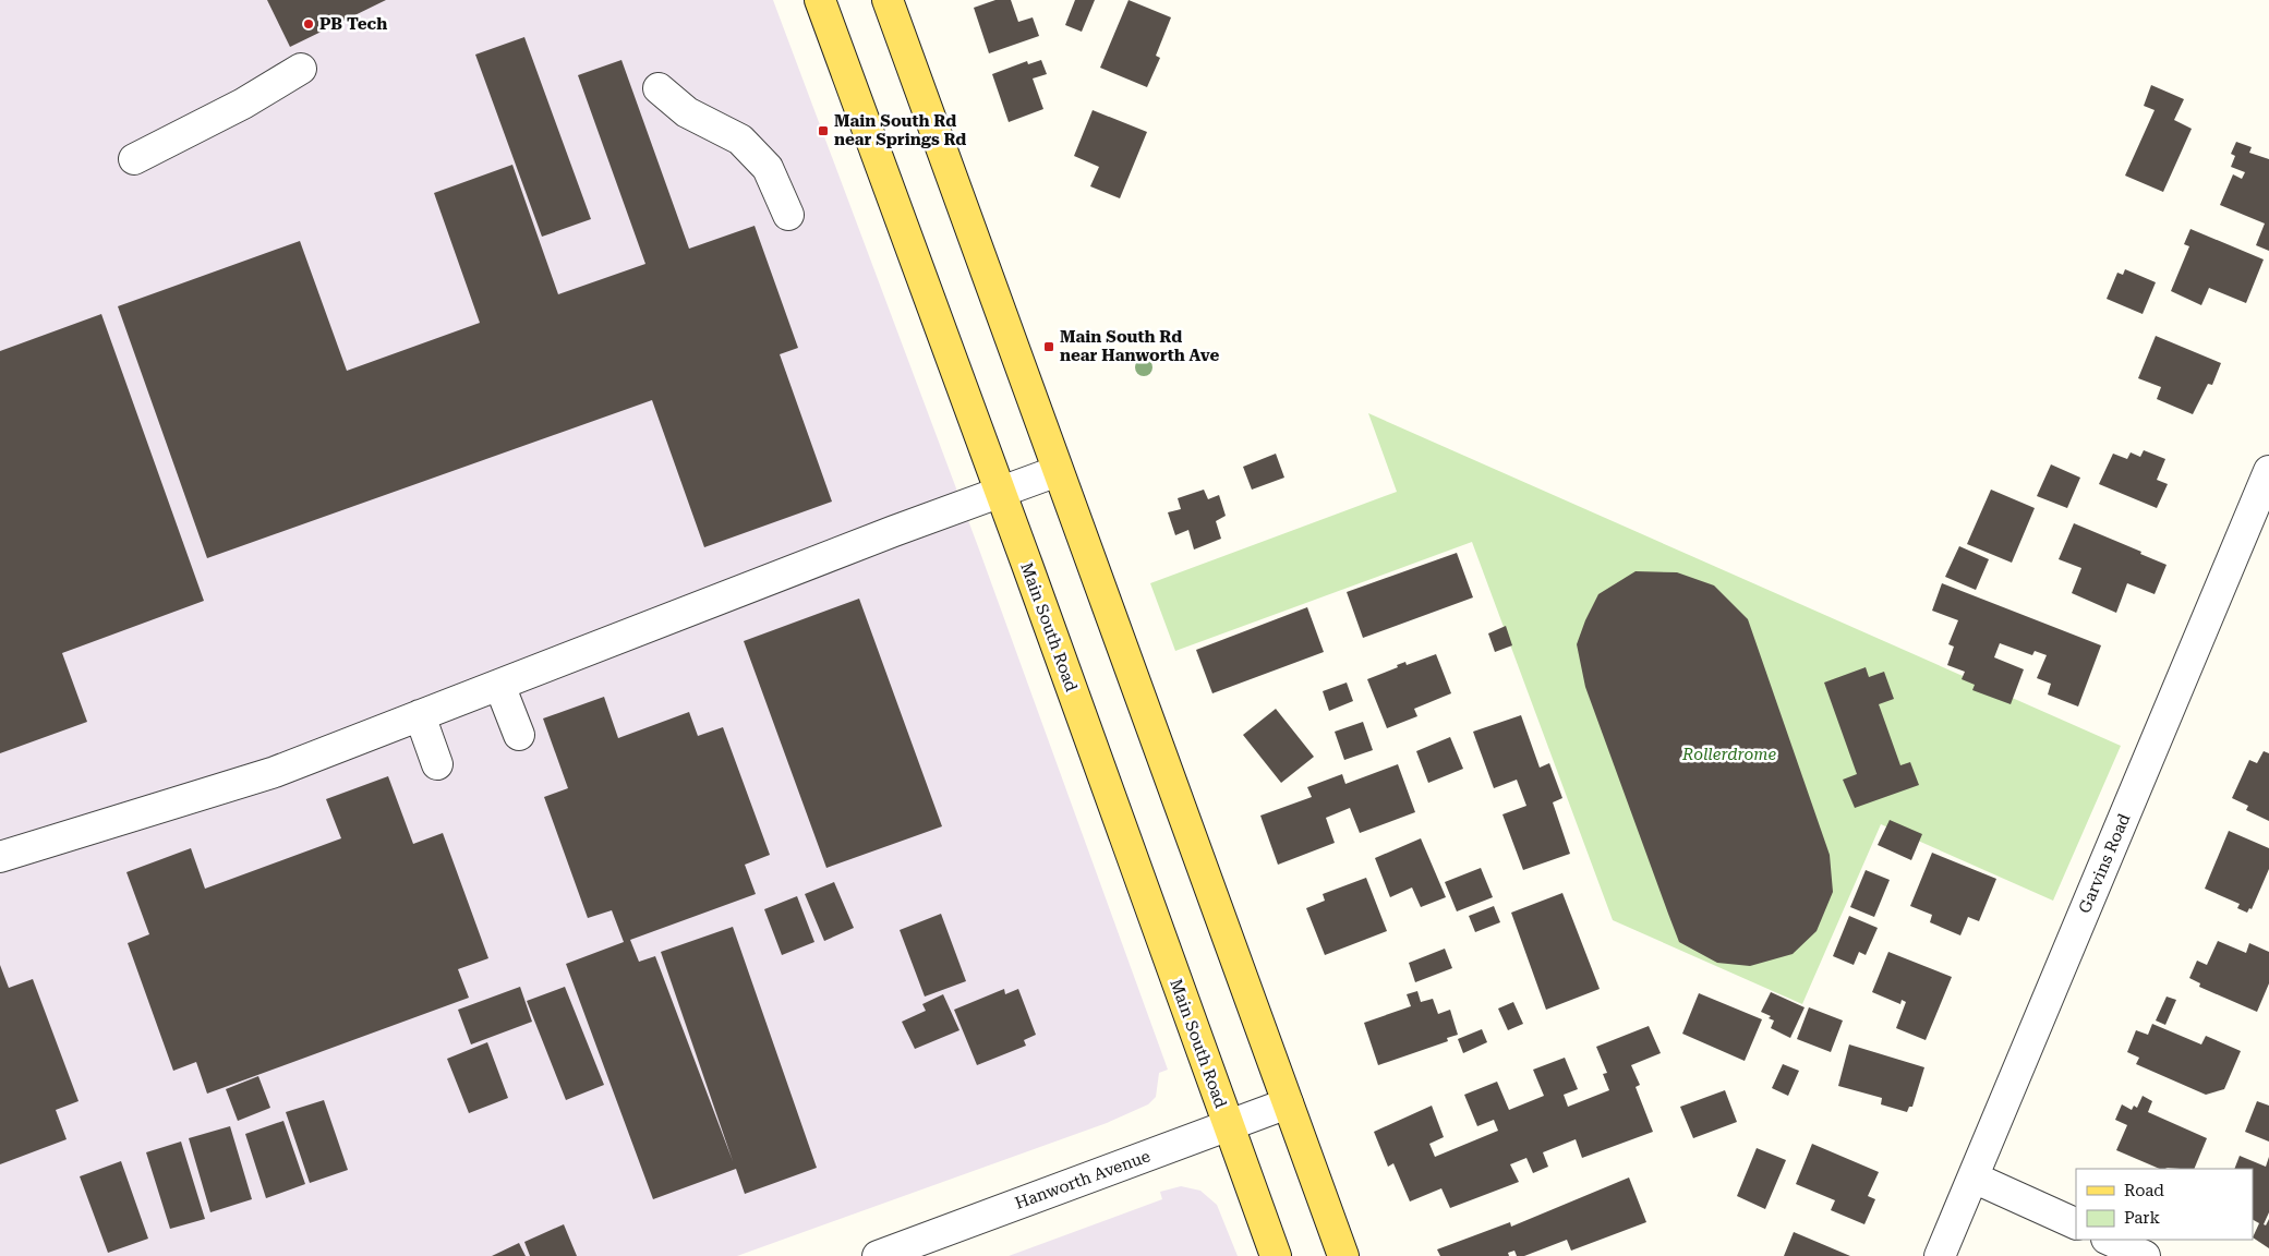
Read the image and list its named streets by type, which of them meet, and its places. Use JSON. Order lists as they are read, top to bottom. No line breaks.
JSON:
{"streets":{"main road":["Main South Road"],"street":["Garvins Road","Hanworth Avenue"]},"crossings":[["Main South Road","Hanworth Avenue"]],"parks":["Rollerdrome"],"places":{"other":["PB Tech"],"transit":["Main South Rd near Springs Rd","Main South Rd near Hanworth Ave"]},"legend":["Road","Park"]}
